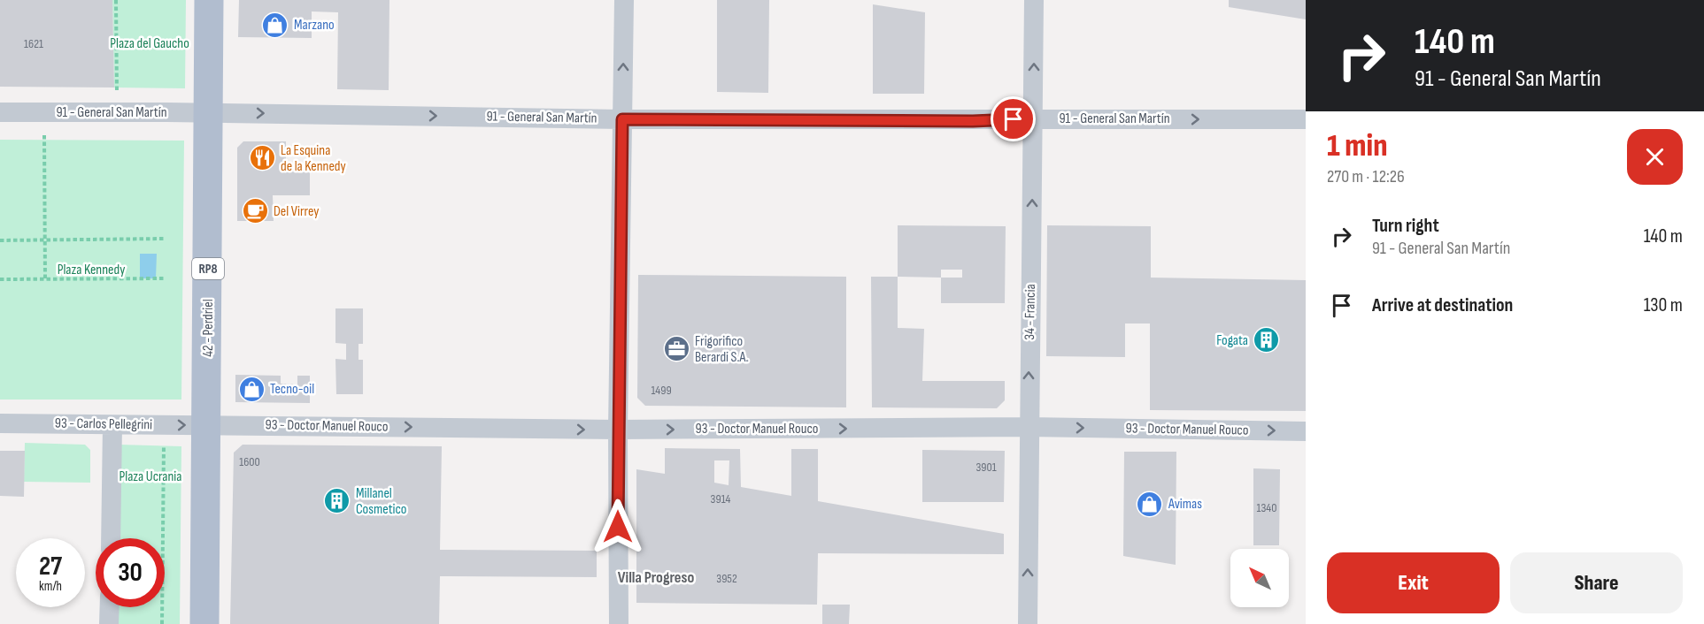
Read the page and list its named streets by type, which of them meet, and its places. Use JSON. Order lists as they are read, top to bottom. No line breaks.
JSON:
{"streets":{"main road":["RP8","42 - Perdriel"],"street":["91 - General San Martín","34 - Francia","93 - Carlos Pellegrini","93 - Doctor Manuel Rouco"]},"crossings":[["91 - General San Martín","34 - Francia"],["91 - General San Martín","42 - Perdriel"],["34 - Francia","93 - Doctor Manuel Rouco"],["42 - Perdriel","93 - Carlos Pellegrini"],["42 - Perdriel","93 - Doctor Manuel Rouco"],["93 - Carlos Pellegrini","93 - Doctor Manuel Rouco"]],"one_way":["91 - General San Martín","34 - Francia","93 - Carlos Pellegrini","93 - Doctor Manuel Rouco"],"districts":["Villa Progreso"],"parks":["Plaza del Gaucho","Plaza Kennedy","Plaza Ucrania"],"places":{"shop":["Marzano","Tecno-oil","Avimas"],"restaurant":["La Esquina de la Kennedy"],"cafe":["Del Virrey"],"building":["Fogata","Millanel Cosmetico"],"office":["Frigorifico Berardi S.A."]},"house_numbers":["1621","1499","1600","3901","3914","1340","3952"],"north":"top left","page":{"turn":["140 m","91 - General San Martín"],"heading":["1 min","270 m · 12:26"],"list":[{"name":"Turn right","note":"91 - General San Martín","value":"140 m"},{"name":"Arrive at destination","value":"130 m"}],"speed":"27 km/h","limit":"30","buttons":["Exit","Share"]}}
